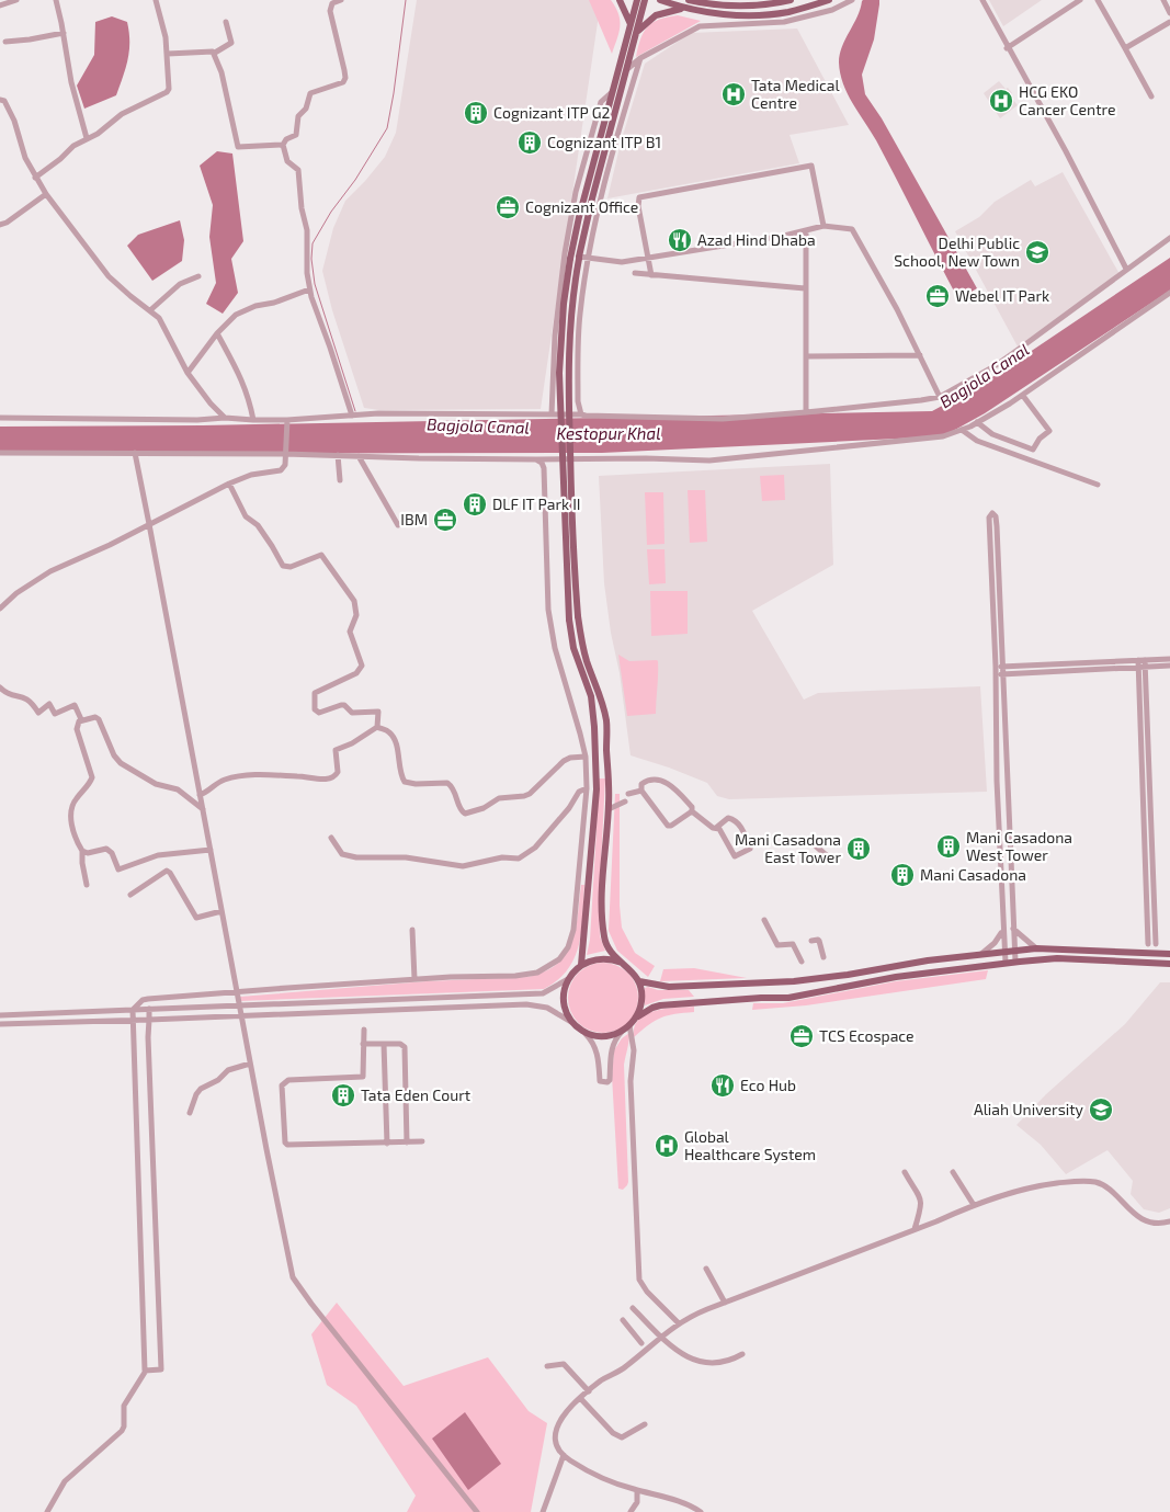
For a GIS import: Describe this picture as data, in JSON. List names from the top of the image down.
{
  "water": ["Bagjola Canal", "Kestopur Khal"],
  "places": {
    "hospital": ["Tata Medical Centre", "HCG EKO Cancer Centre", "Global Healthcare System"],
    "building": [
      "Cognizant ITP G2",
      "Cognizant ITP B1",
      "DLF IT Park II",
      "Mani Casadona West Tower",
      "Mani Casadona East Tower",
      "Mani Casadona",
      "Tata Eden Court"
    ],
    "office": [
      "Cognizant Office",
      "Webel IT Park",
      "IBM",
      "TCS Ecospace"
    ],
    "restaurant": ["Azad Hind Dhaba", "Eco Hub"],
    "school or university": ["Delhi Public School, New Town", "Aliah University"]
  }
}
